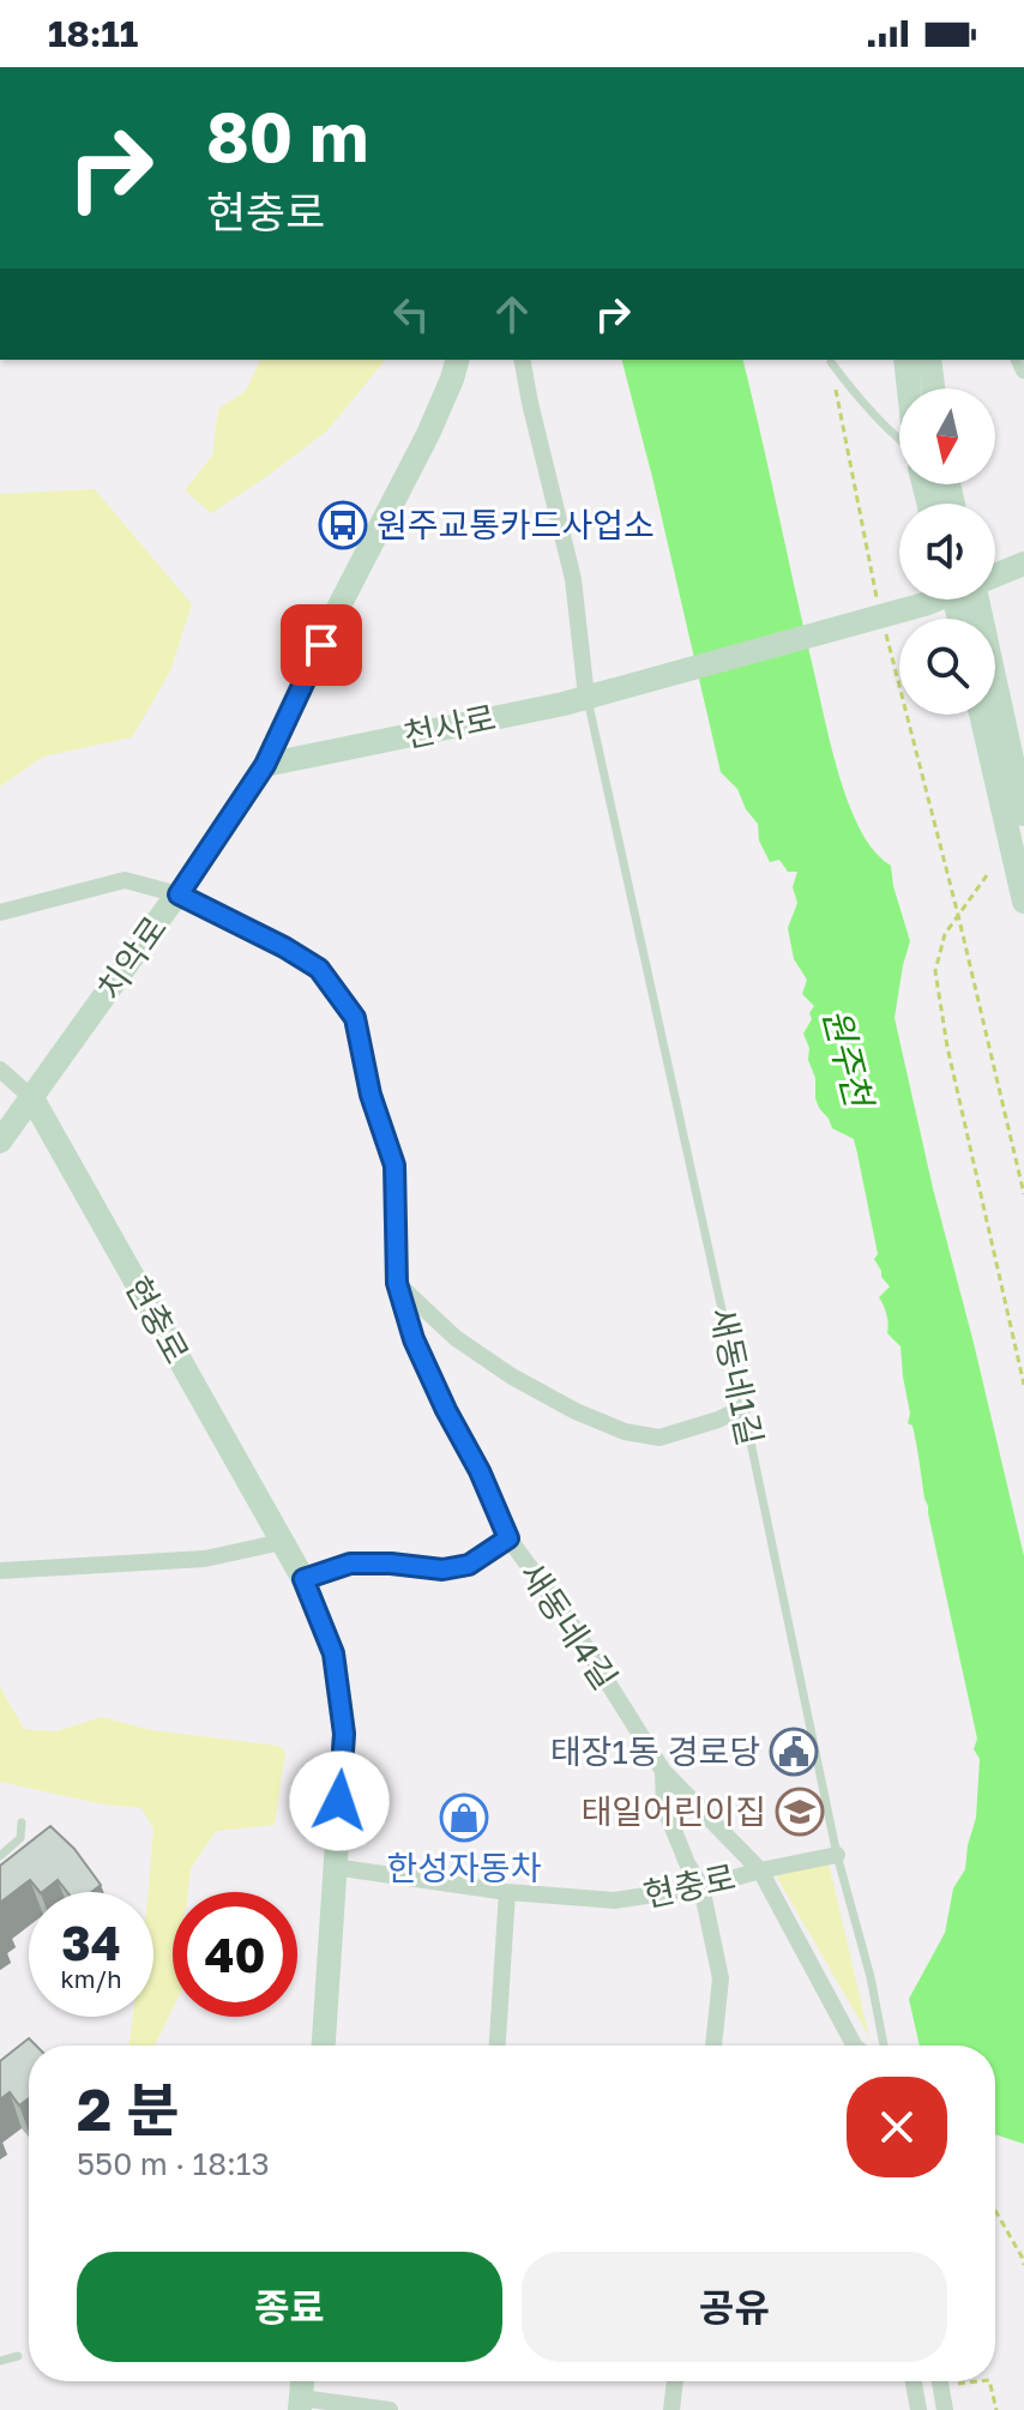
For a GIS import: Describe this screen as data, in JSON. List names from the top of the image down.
{
  "streets": {
    "street": [
      "천사로",
      "치악로",
      "현충로",
      "새동네4길"
    ],
    "lane": ["새동네1길"]
  },
  "crossings": [
    ["천사로", "치악로"],
    ["천사로", "새동네1길"],
    ["치악로", "현충로"],
    ["치악로", "새동네4길"],
    ["현충로", "새동네1길"],
    ["현충로", "새동네4길"]
  ],
  "water": ["원주천"],
  "places": {
    "bus stop": ["원주교통카드사업소"],
    "public building": ["태장1동 경로당"],
    "school or university": ["태일어린이집"],
    "shop": ["한성자동차"]
  },
  "north": "bottom",
  "page": {
    "status": "18:11",
    "turn": ["80 m", "현충로"],
    "speed": "34 km/h",
    "limit": "40",
    "heading": ["2 분", "550 m · 18:13"],
    "buttons": ["종료", "공유"]
  }
}
